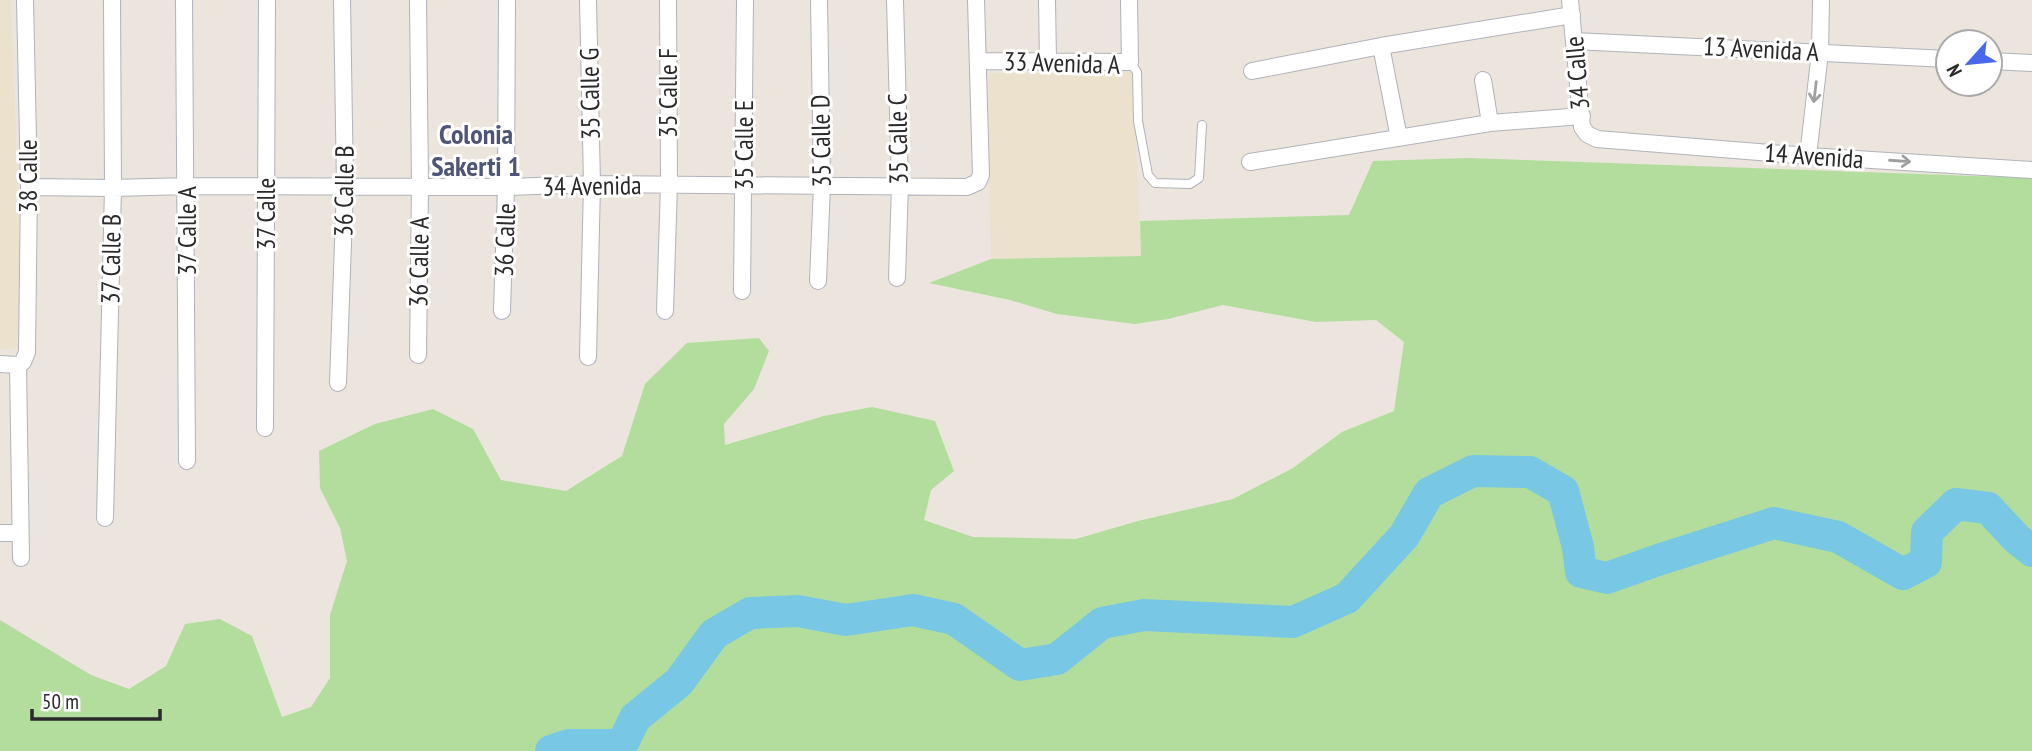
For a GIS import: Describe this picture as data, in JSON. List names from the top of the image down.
{
  "streets": {
    "street": [
      "13 Avenida A",
      "33 Avenida A",
      "34 Calle",
      "35 Calle F",
      "35 Calle G",
      "35 Calle C",
      "35 Calle D",
      "35 Calle E",
      "14 Avenida",
      "38 Calle",
      "34 Avenida",
      "36 Calle B",
      "37 Calle",
      "37 Calle A",
      "36 Calle",
      "37 Calle B",
      "36 Calle A"
    ]
  },
  "crossings": [
    ["13 Avenida A", "34 Calle"],
    ["33 Avenida A", "34 Avenida"],
    ["34 Calle", "14 Avenida"],
    ["35 Calle F", "34 Avenida"],
    ["35 Calle G", "34 Avenida"],
    ["35 Calle C", "34 Avenida"],
    ["35 Calle D", "34 Avenida"],
    ["35 Calle E", "34 Avenida"],
    ["38 Calle", "34 Avenida"],
    ["34 Avenida", "36 Calle B"],
    ["34 Avenida", "37 Calle"],
    ["34 Avenida", "37 Calle A"],
    ["34 Avenida", "36 Calle"],
    ["34 Avenida", "37 Calle B"],
    ["34 Avenida", "36 Calle A"]
  ],
  "one_way": ["14 Avenida"],
  "districts": ["Colonia Sakerti 1"],
  "scale_bar": "50 m",
  "north": "bottom left"
}
